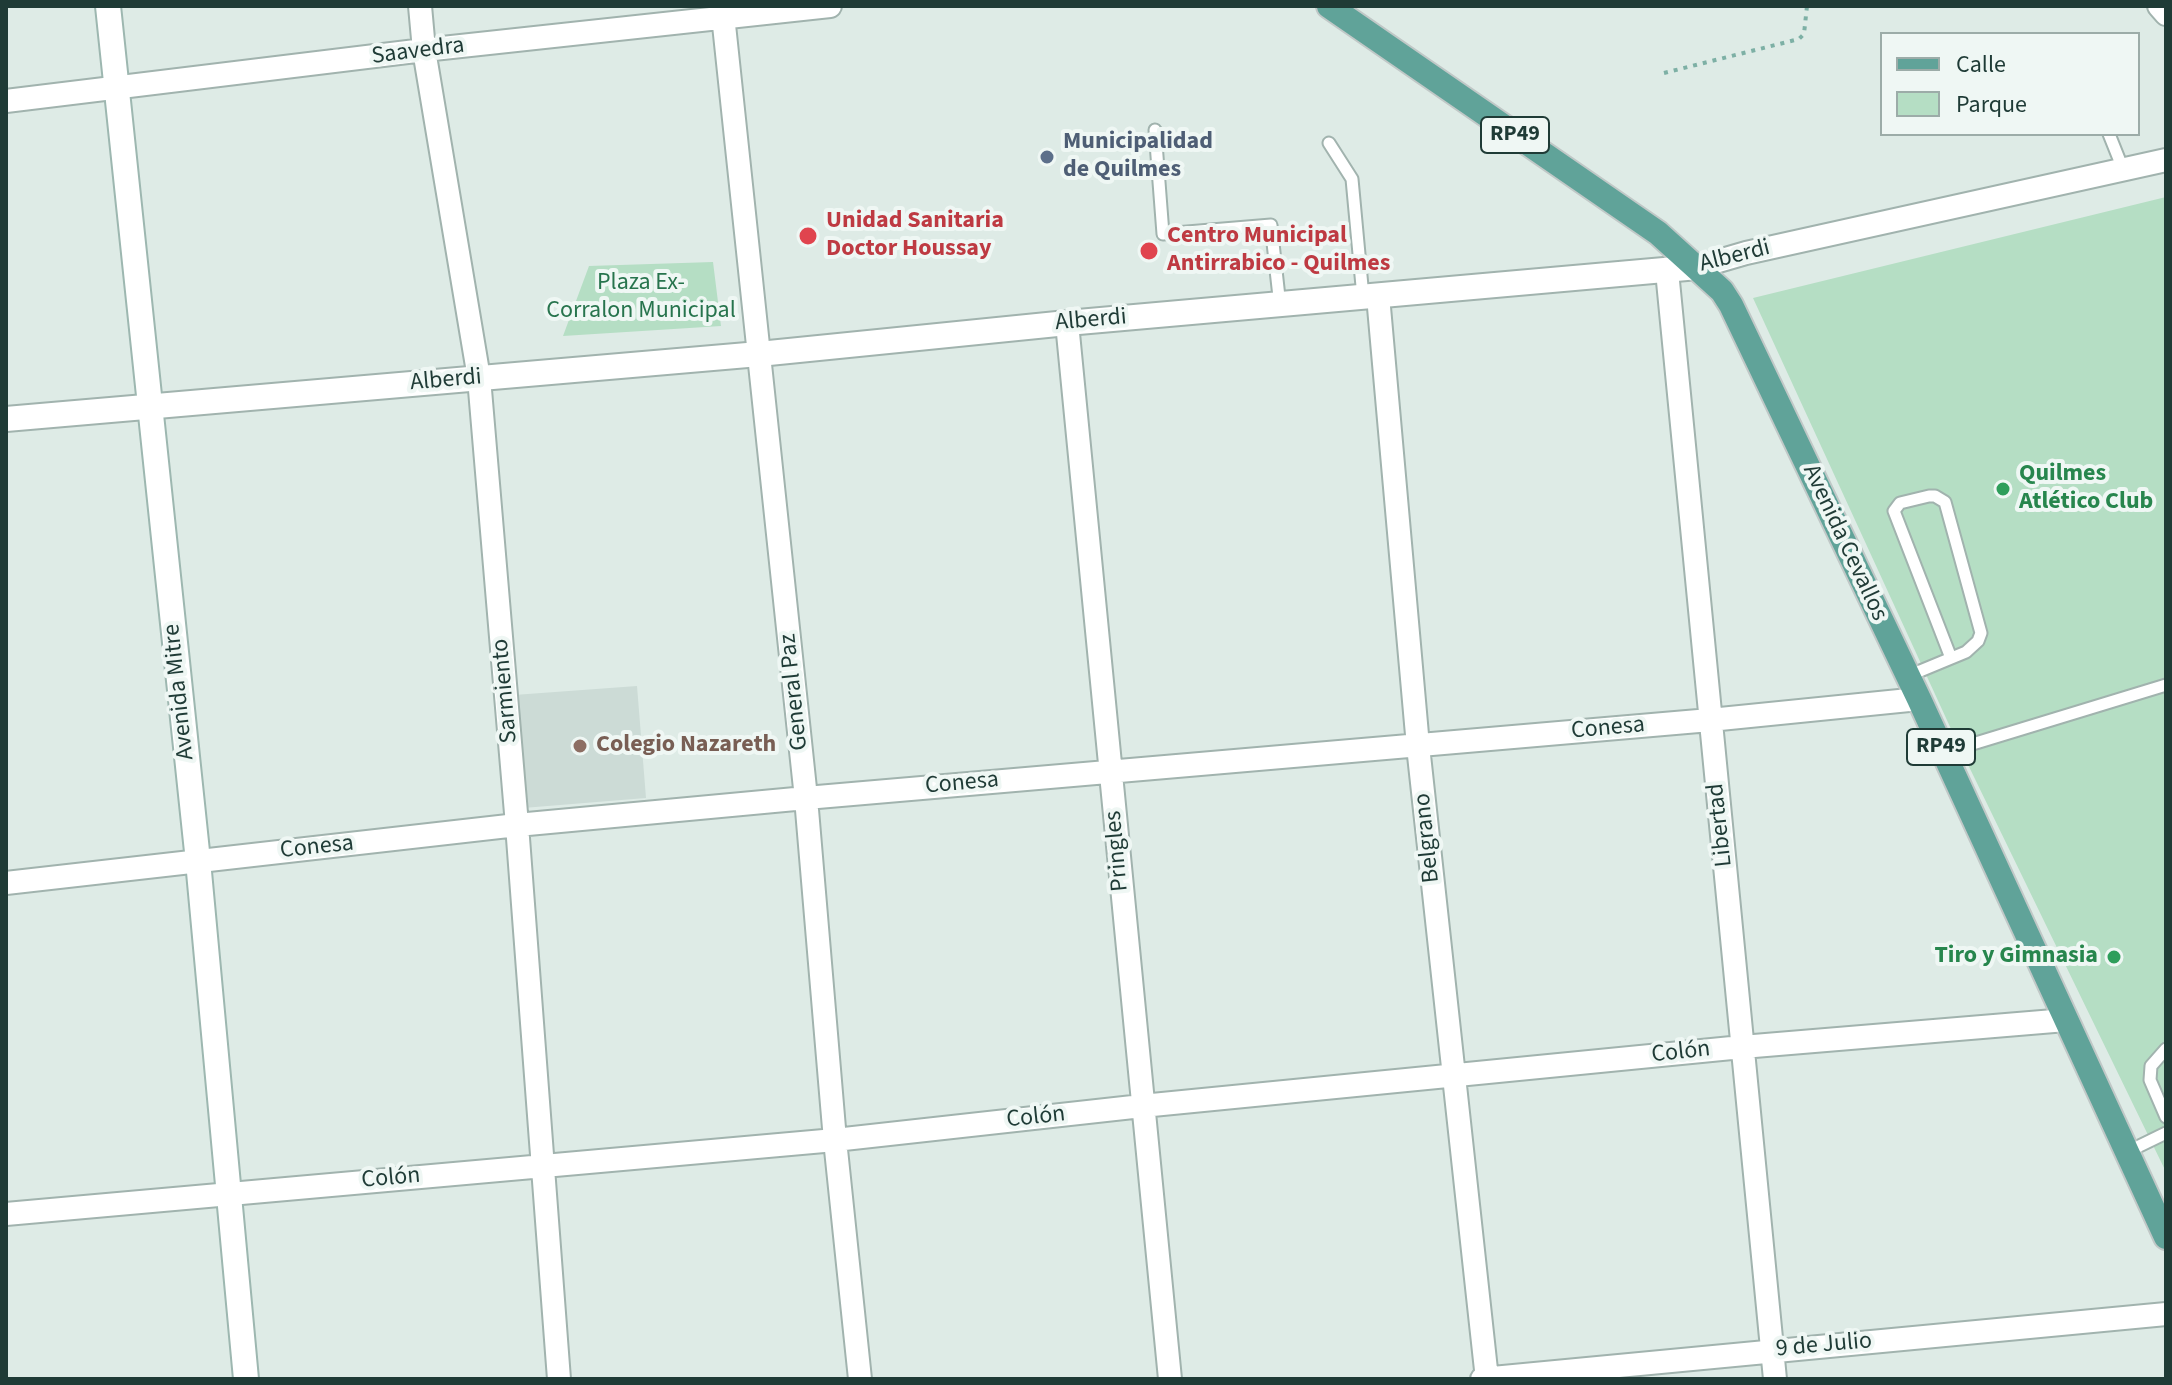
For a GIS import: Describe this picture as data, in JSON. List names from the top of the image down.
{
  "streets": {
    "main road": ["RP49", "Avenida Cevallos"],
    "street": [
      "Saavedra",
      "Alberdi",
      "Sarmiento",
      "Avenida Mitre",
      "General Paz",
      "Conesa",
      "Libertad",
      "Belgrano",
      "Pringles",
      "Colón",
      "9 de Julio"
    ]
  },
  "crossings": [
    ["Saavedra", "Sarmiento"],
    ["Saavedra", "Avenida Mitre"],
    ["Saavedra", "General Paz"],
    ["Alberdi", "Avenida Cevallos"],
    ["Alberdi", "Sarmiento"],
    ["Alberdi", "Avenida Mitre"],
    ["Alberdi", "General Paz"],
    ["Alberdi", "Libertad"],
    ["Alberdi", "Belgrano"],
    ["Alberdi", "Pringles"],
    ["Avenida Cevallos", "Conesa"],
    ["Avenida Cevallos", "Colón"],
    ["Sarmiento", "Conesa"],
    ["Sarmiento", "Colón"],
    ["Avenida Mitre", "Conesa"],
    ["Avenida Mitre", "Colón"],
    ["General Paz", "Conesa"],
    ["General Paz", "Colón"],
    ["Conesa", "Libertad"],
    ["Conesa", "Belgrano"],
    ["Conesa", "Pringles"],
    ["Libertad", "Colón"],
    ["Libertad", "9 de Julio"],
    ["Belgrano", "Colón"],
    ["Belgrano", "9 de Julio"],
    ["Pringles", "Colón"]
  ],
  "parks": ["Plaza Ex- Corralon Municipal"],
  "places": [
    "Municipalidad de Quilmes",
    "Unidad Sanitaria Doctor Houssay",
    "Centro Municipal Antirrabico - Quilmes",
    "Quilmes Atlético Club",
    "Colegio Nazareth",
    "Tiro y Gimnasia"
  ],
  "legend": ["Calle", "Parque"]
}
